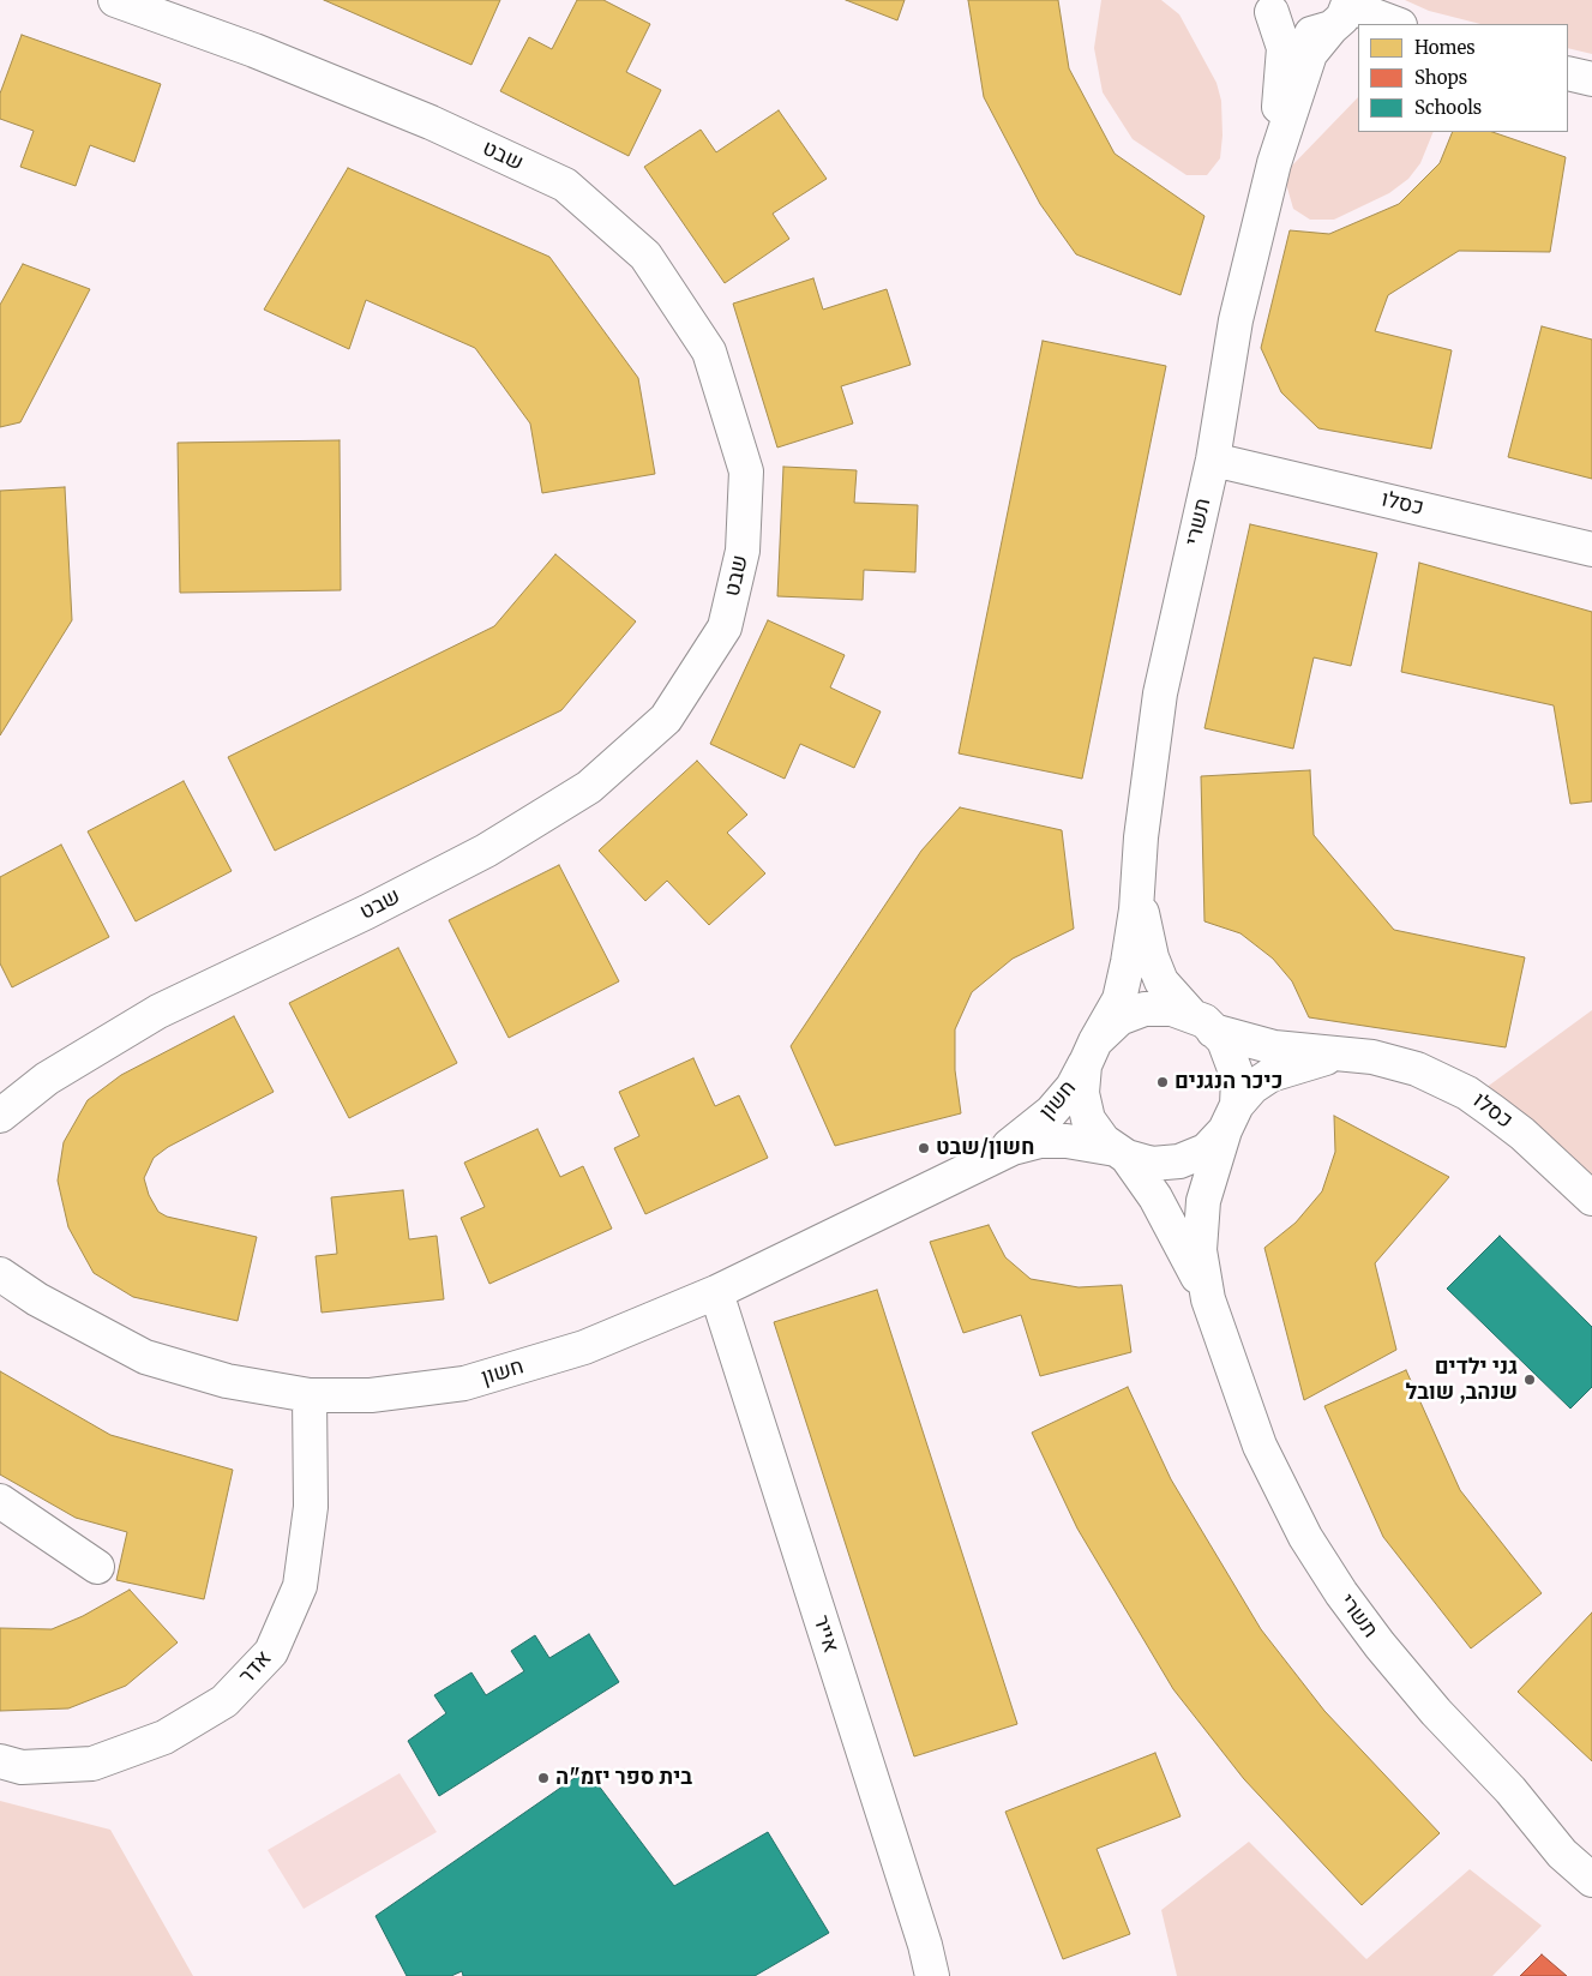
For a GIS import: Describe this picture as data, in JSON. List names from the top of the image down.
{
  "streets": {
    "street": [
      "שבט",
      "כסלו",
      "תשרי",
      "חשון",
      "אייר",
      "אדר"
    ]
  },
  "crossings": [
    ["כסלו", "תשרי"],
    ["כסלו", "חשון"],
    ["תשרי", "חשון"],
    ["חשון", "אייר"],
    ["חשון", "אדר"]
  ],
  "places": [
    "כיכר הנגנים",
    "חשון/שבט",
    "גני ילדים שנהב, שובל",
    "בית ספר יזמ\"ה"
  ],
  "legend": ["Homes", "Shops", "Schools"]
}
